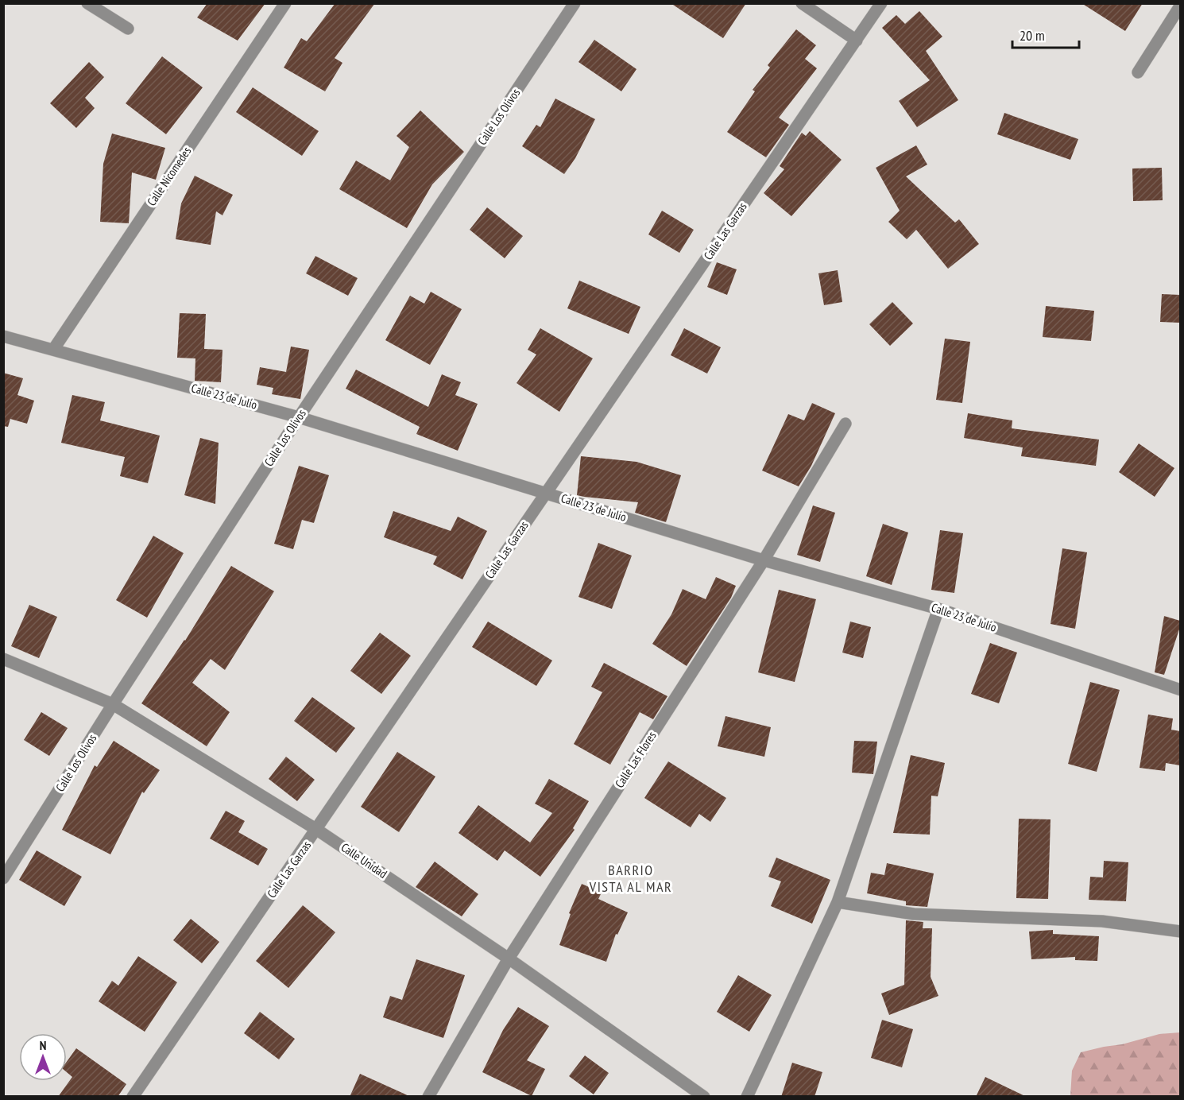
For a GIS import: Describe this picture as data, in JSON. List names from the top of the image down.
{
  "streets": {
    "street": [
      "Calle Los Olivos",
      "Calle Nicomedes",
      "Calle Las Garzas",
      "Calle 23 de Julio",
      "Calle Las Flores",
      "Calle Unidad"
    ]
  },
  "crossings": [
    ["Calle Los Olivos", "Calle 23 de Julio"],
    ["Calle Los Olivos", "Calle Unidad"],
    ["Calle Nicomedes", "Calle 23 de Julio"],
    ["Calle Las Garzas", "Calle 23 de Julio"],
    ["Calle Las Garzas", "Calle Unidad"],
    ["Calle 23 de Julio", "Calle Las Flores"],
    ["Calle Las Flores", "Calle Unidad"]
  ],
  "districts": ["BARRIO VISTA AL MAR"],
  "scale_bar": "20 m",
  "north": "top"
}
